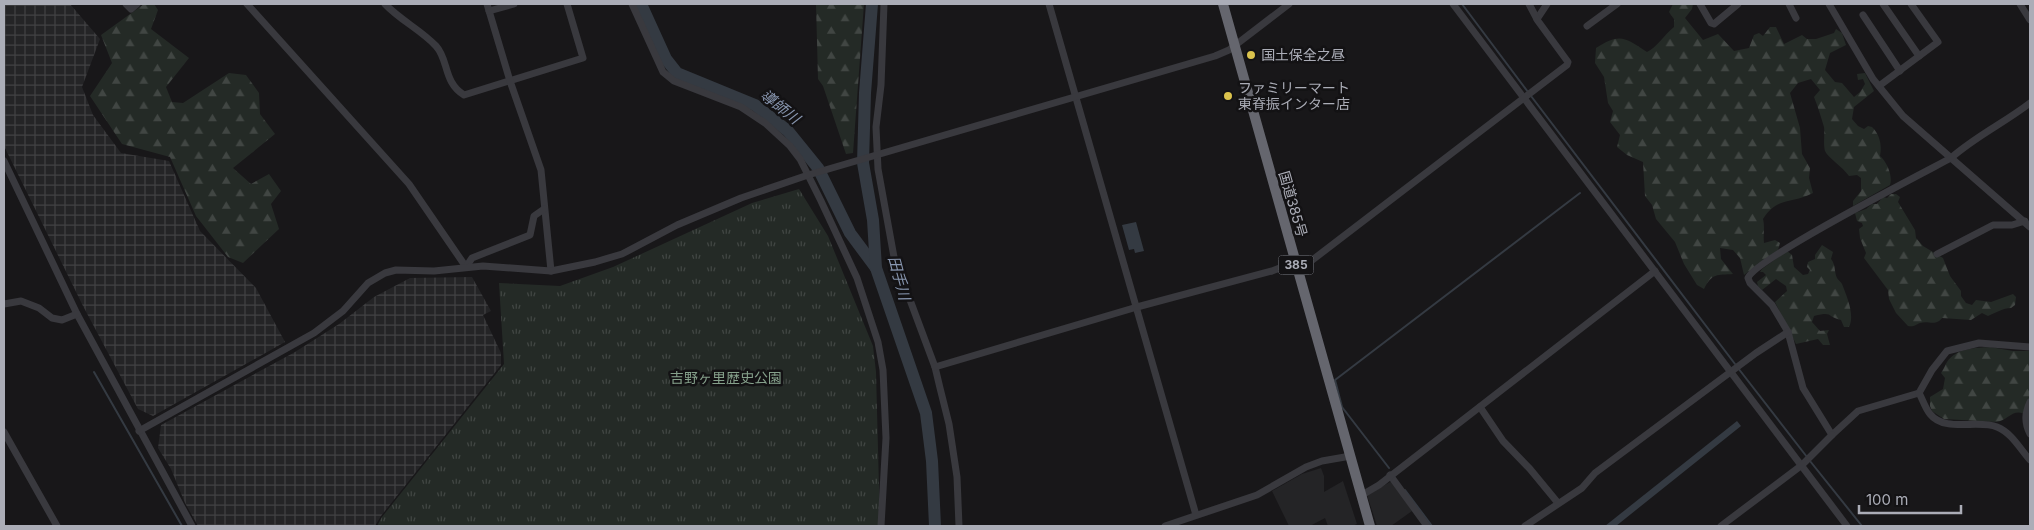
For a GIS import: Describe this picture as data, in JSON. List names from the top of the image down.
{
  "streets": {
    "highway": ["国道385号", "385"]
  },
  "water": ["導師川", "田手川"],
  "parks": ["吉野ヶ里歴史公園"],
  "places": ["国土保全之昼", "ファミリーマート 東脊振インター店"],
  "scale_bar": "100 m"
}
